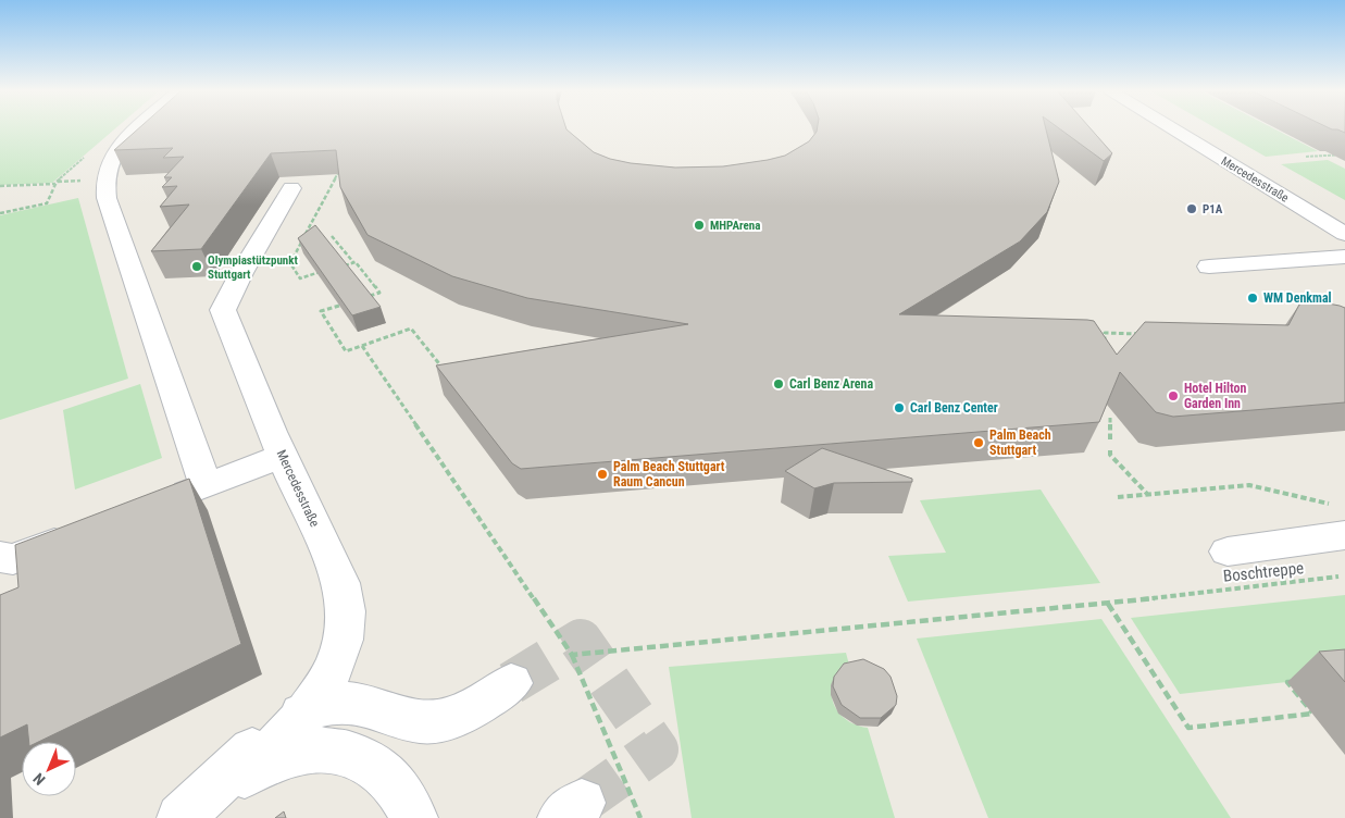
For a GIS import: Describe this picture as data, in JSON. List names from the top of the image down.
{
  "streets": {
    "street": ["Mercedesstraße"],
    "path": ["Boschtreppe"]
  },
  "places": [
    "P1A",
    "MHPArena",
    "Olympiastützpunkt Stuttgart",
    "WM Denkmal",
    "Carl Benz Arena",
    "Hotel Hilton Garden Inn",
    "Carl Benz Center",
    "Palm Beach Stuttgart",
    "Palm Beach Stuttgart Raum Cancun"
  ],
  "north": "bottom left"
}
